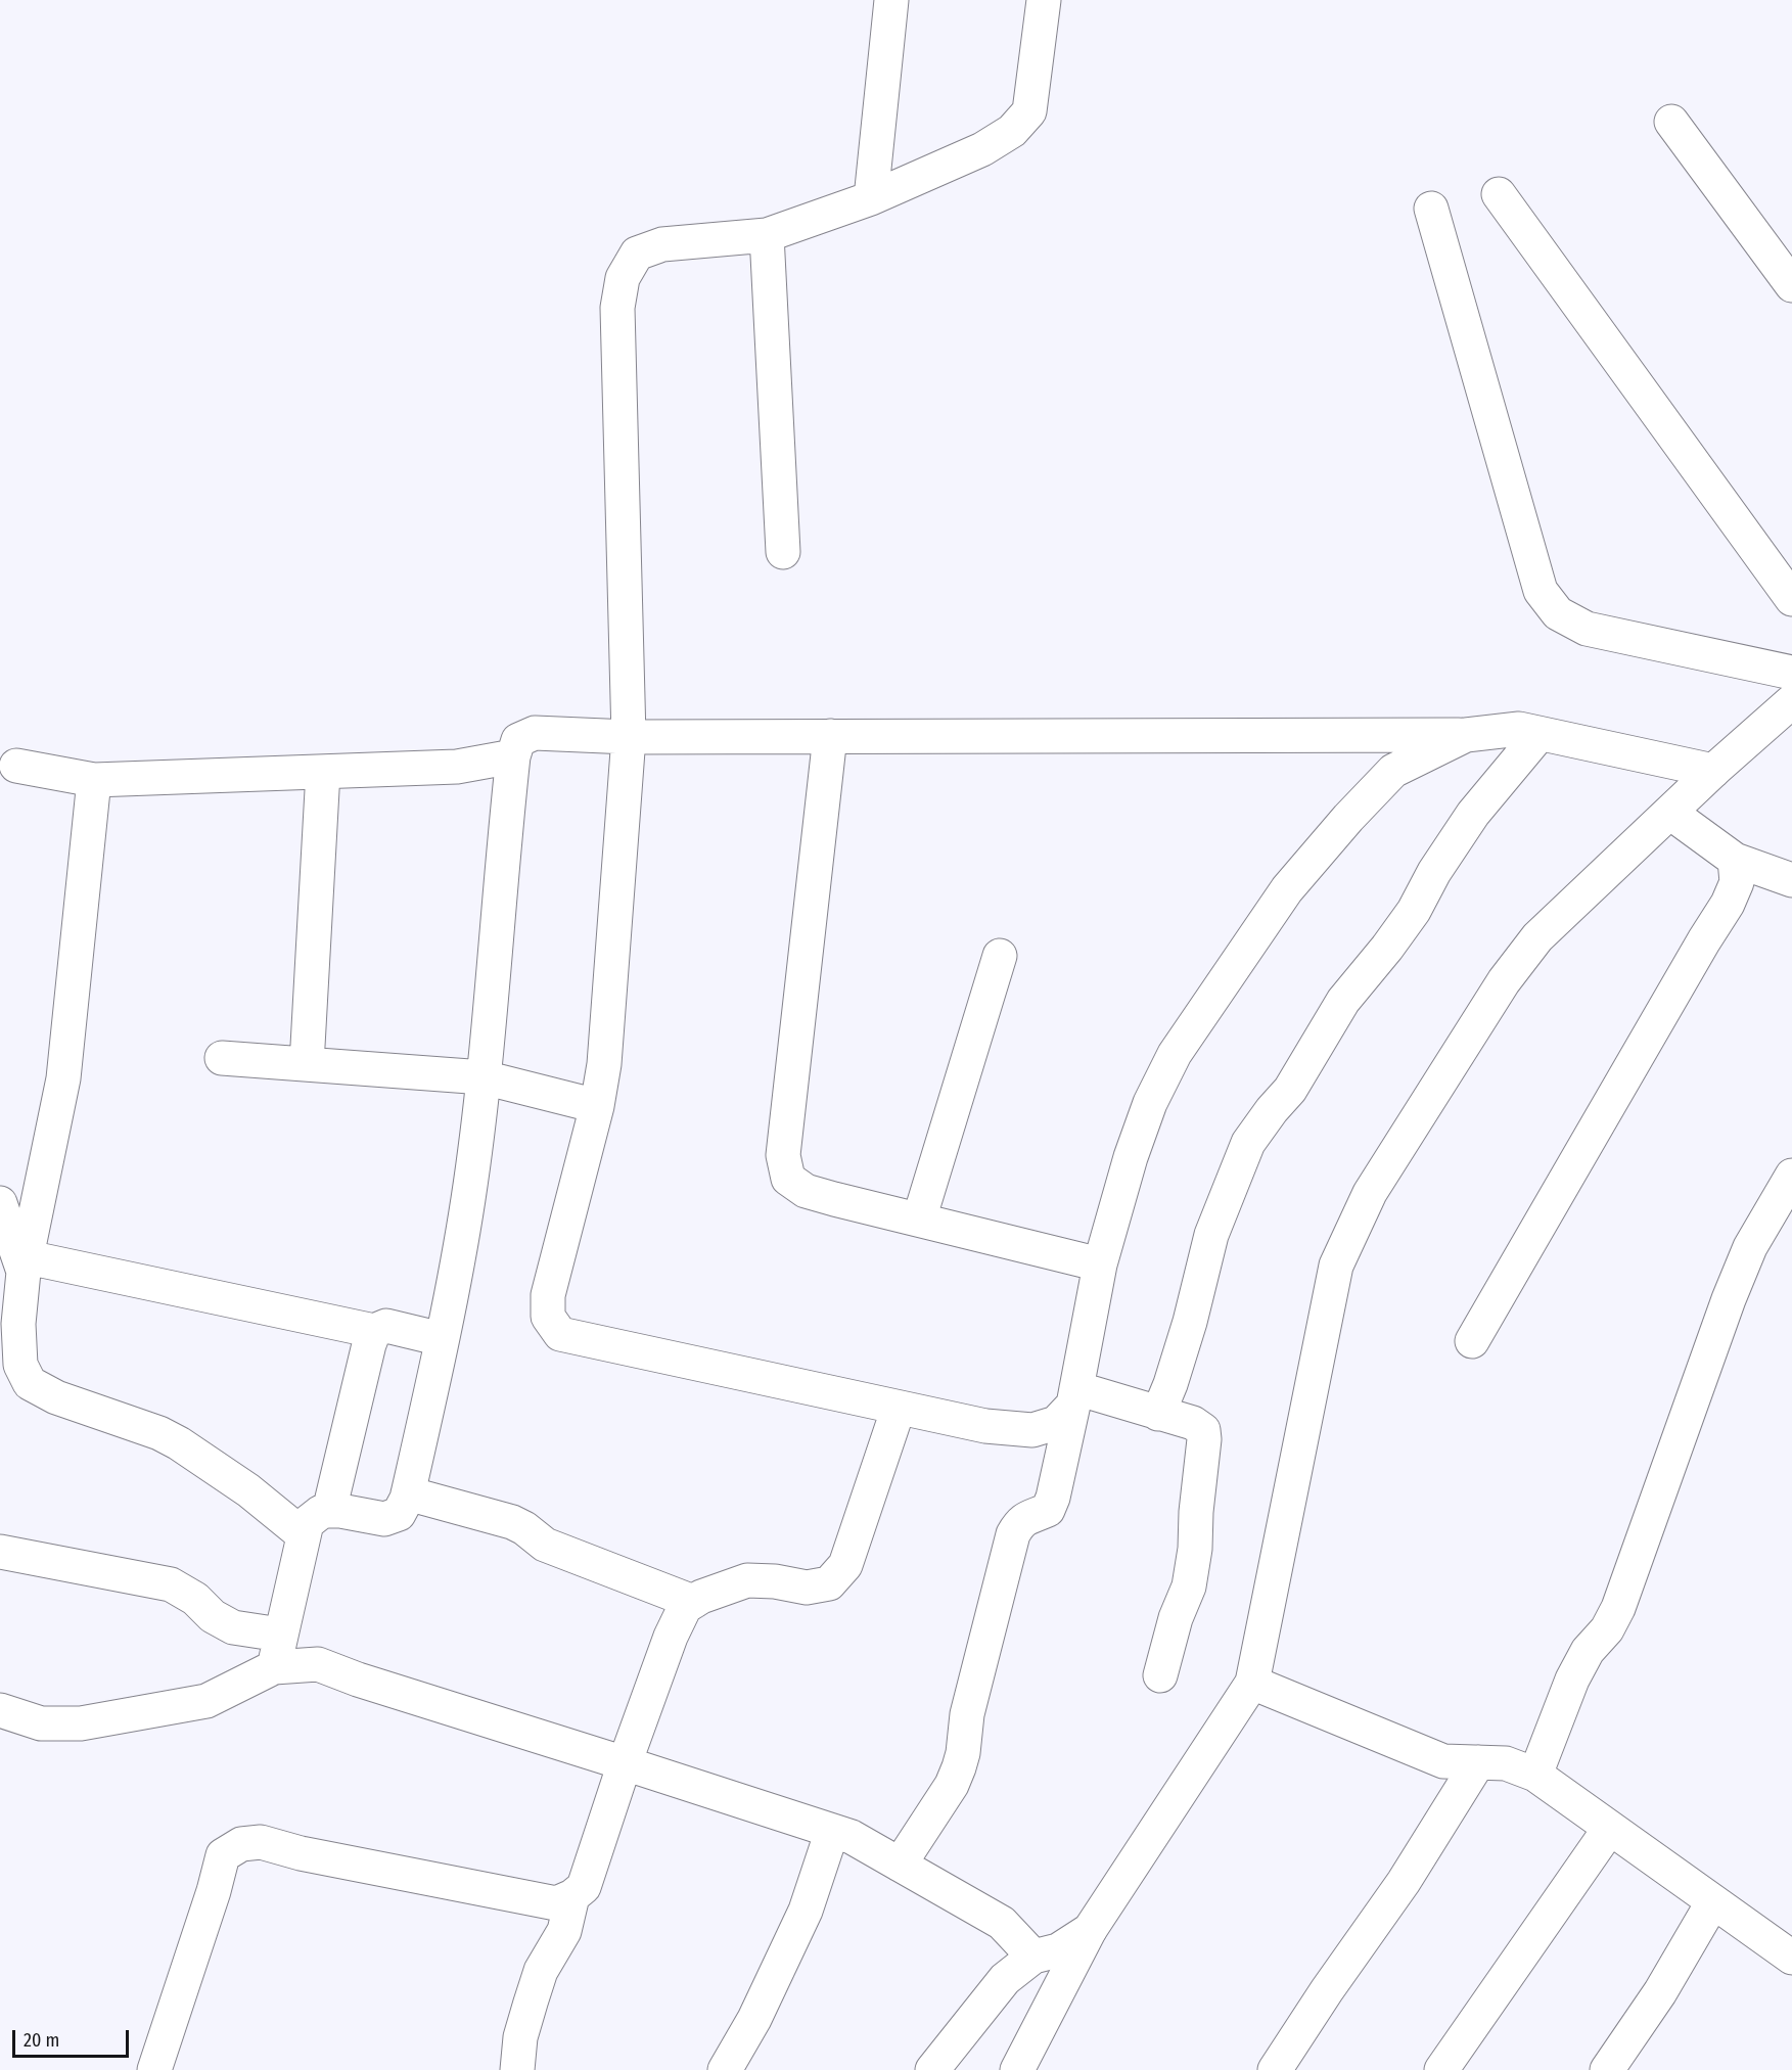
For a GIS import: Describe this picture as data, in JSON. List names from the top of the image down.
{
  "scale_bar": "20 m"
}
